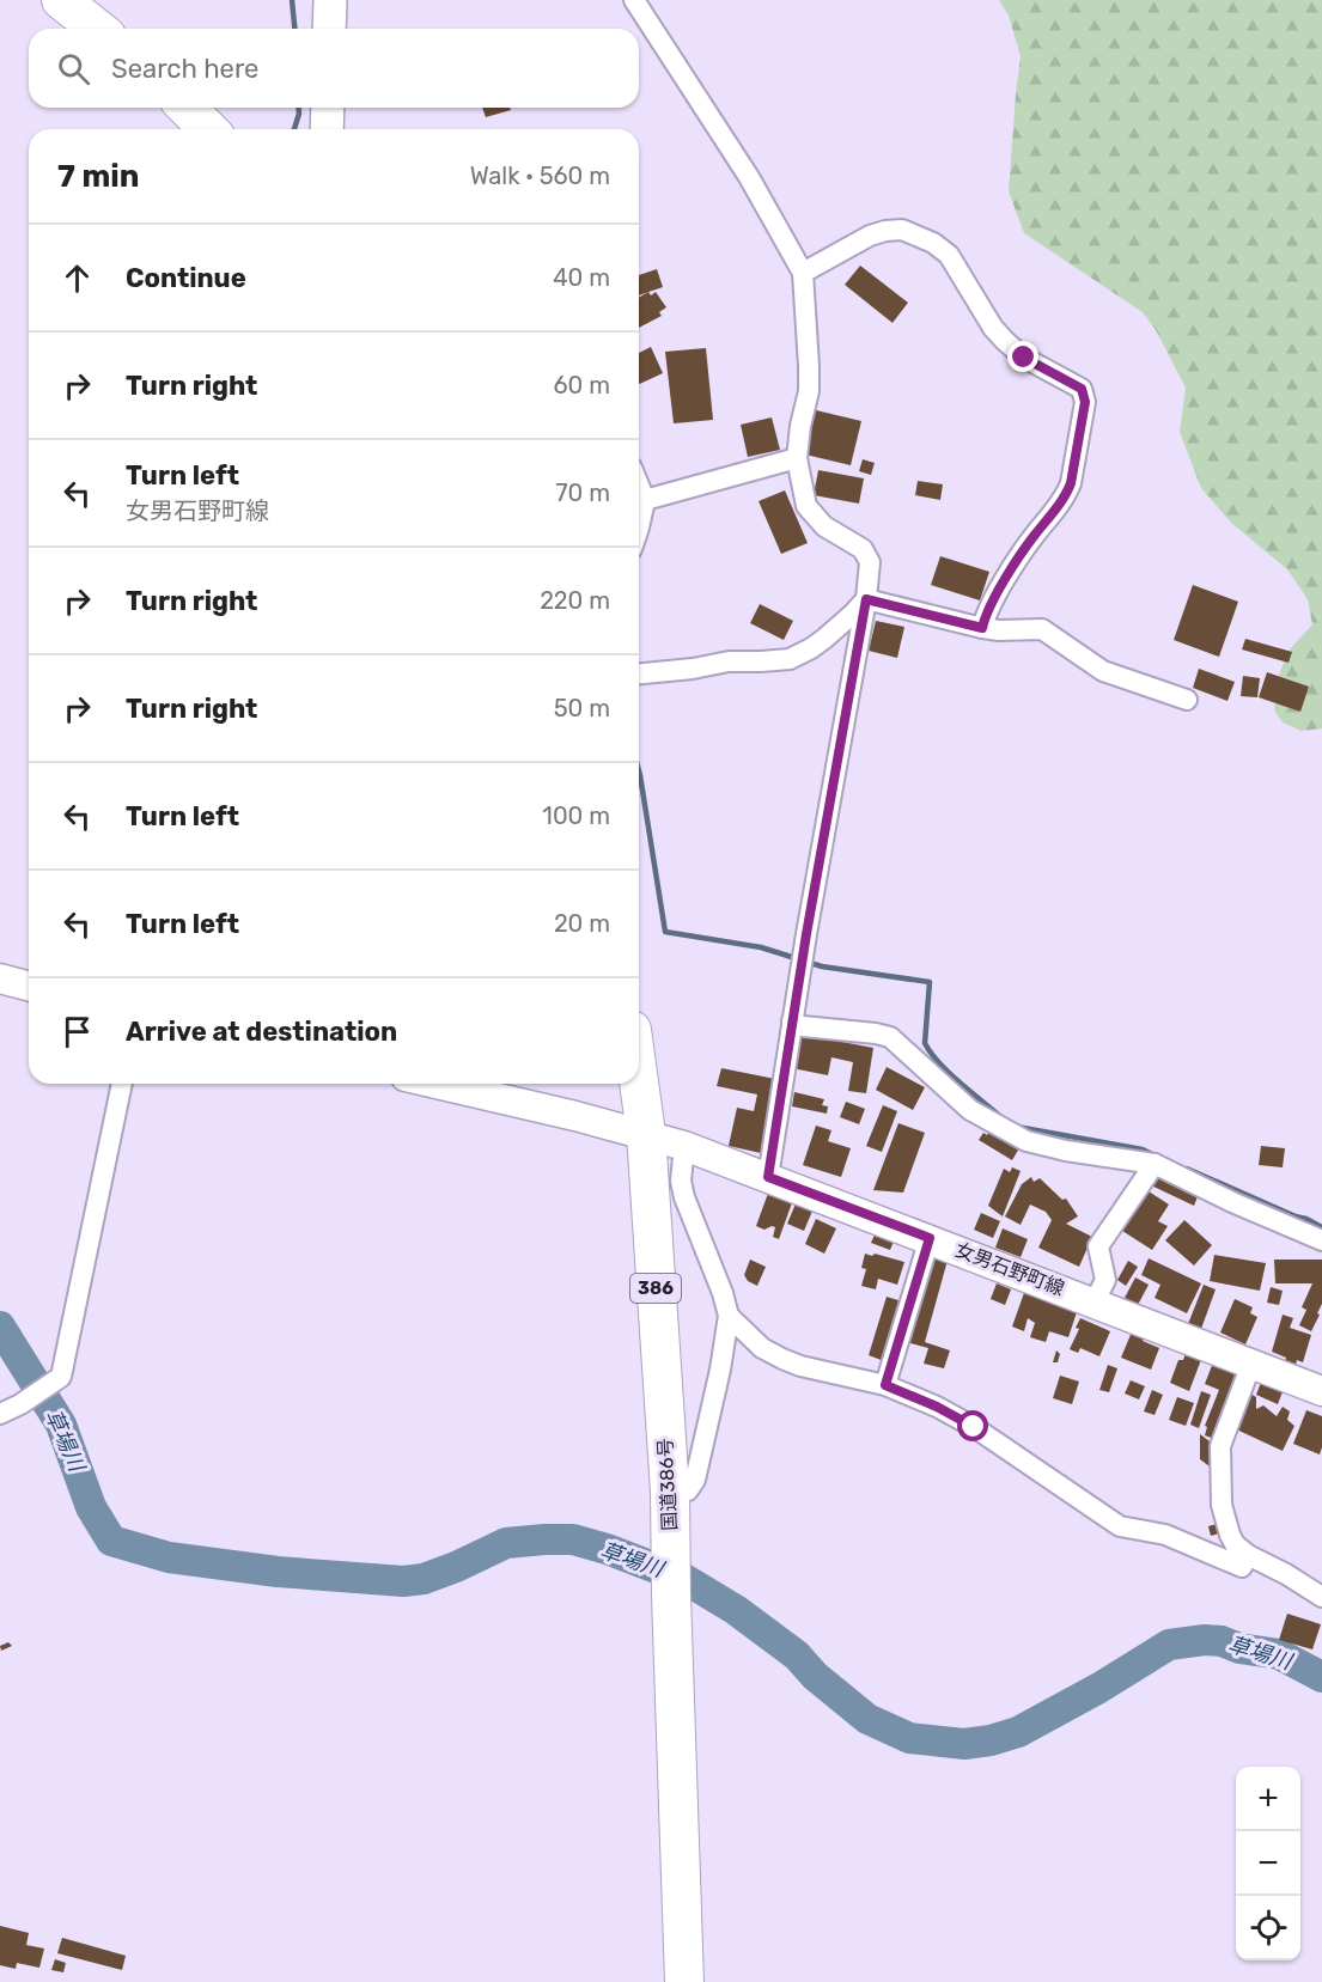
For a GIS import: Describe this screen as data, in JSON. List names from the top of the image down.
{
  "streets": {
    "highway": ["386", "国道386号"],
    "main road": ["女男石野町線"]
  },
  "crossings": [
    ["女男石野町線", "国道386号"]
  ],
  "water": ["草場川"],
  "page": {
    "search": "Search here",
    "heading": ["7 min", "Walk · 560 m"],
    "list": [
      ["Continue", "40 m"],
      ["Turn right", "60 m"],
      ["Turn left", "女男石野町線", "70 m"],
      ["Turn right", "220 m"],
      ["Turn right", "50 m"],
      ["Turn left", "100 m"],
      ["Turn left", "20 m"],
      "Arrive at destination"
    ],
    "map_buttons": ["+", "−"]
  }
}
